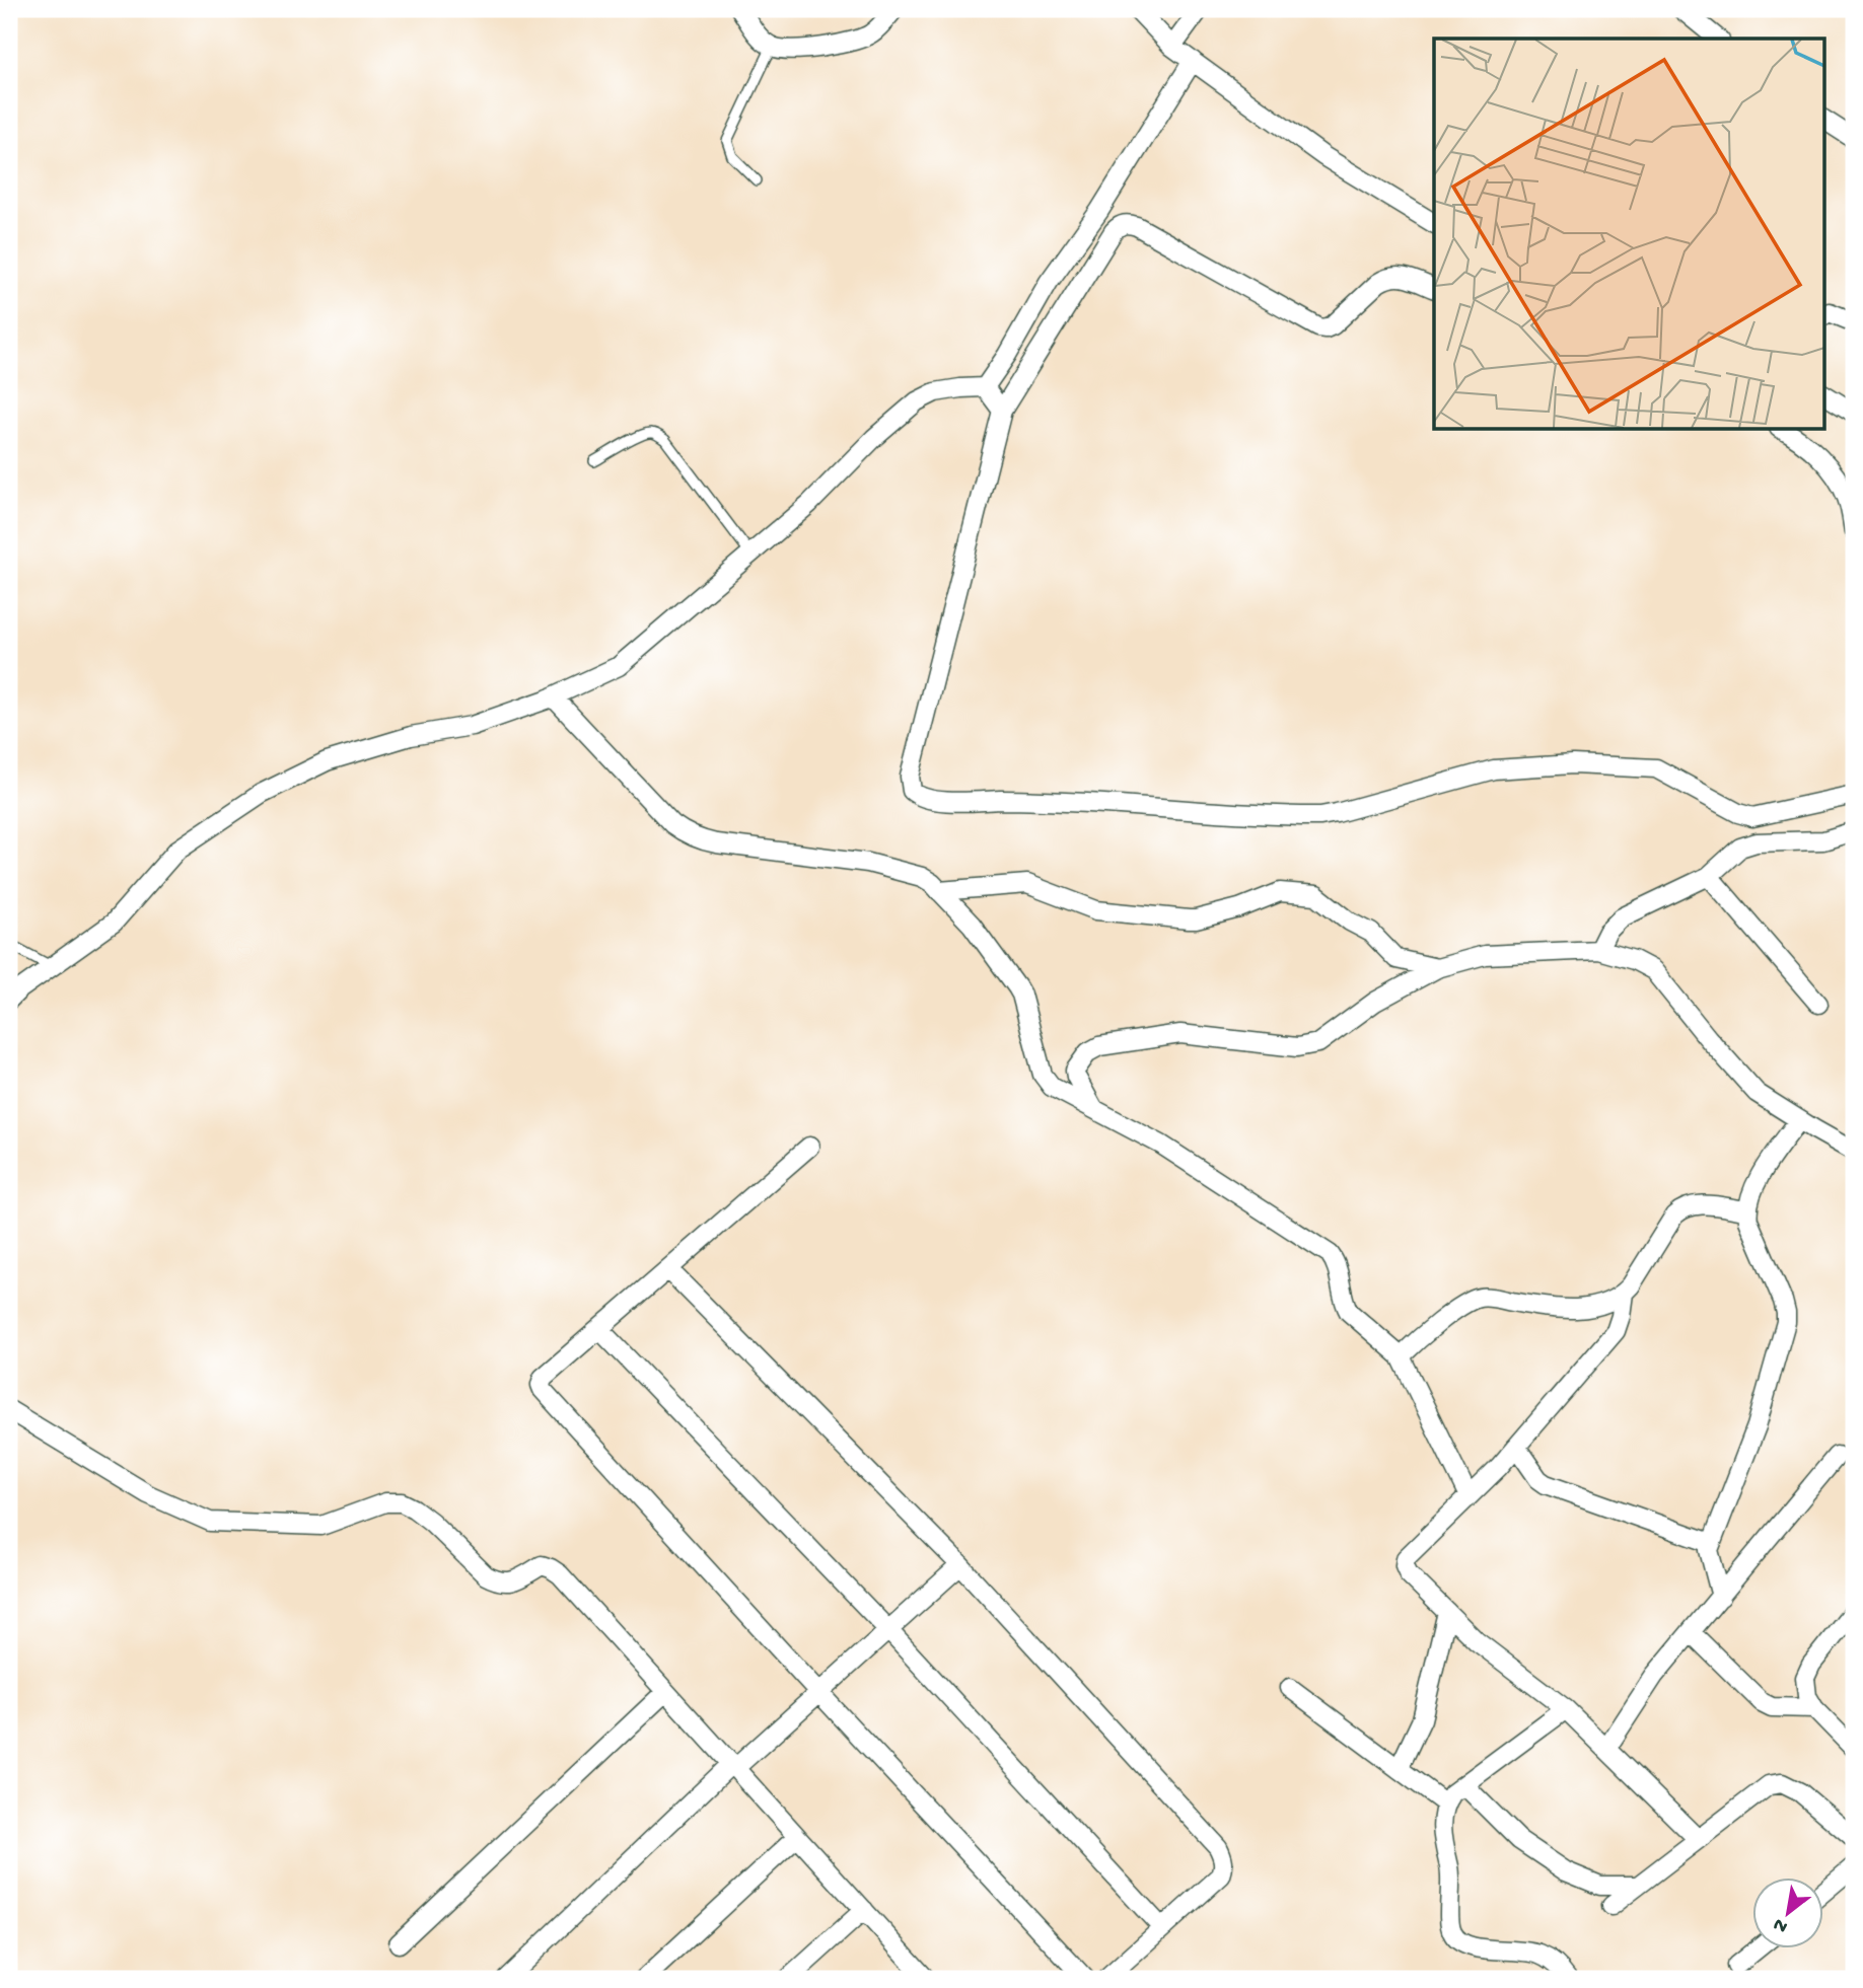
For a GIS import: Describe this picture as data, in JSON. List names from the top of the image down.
{
  "north": "bottom left"
}
